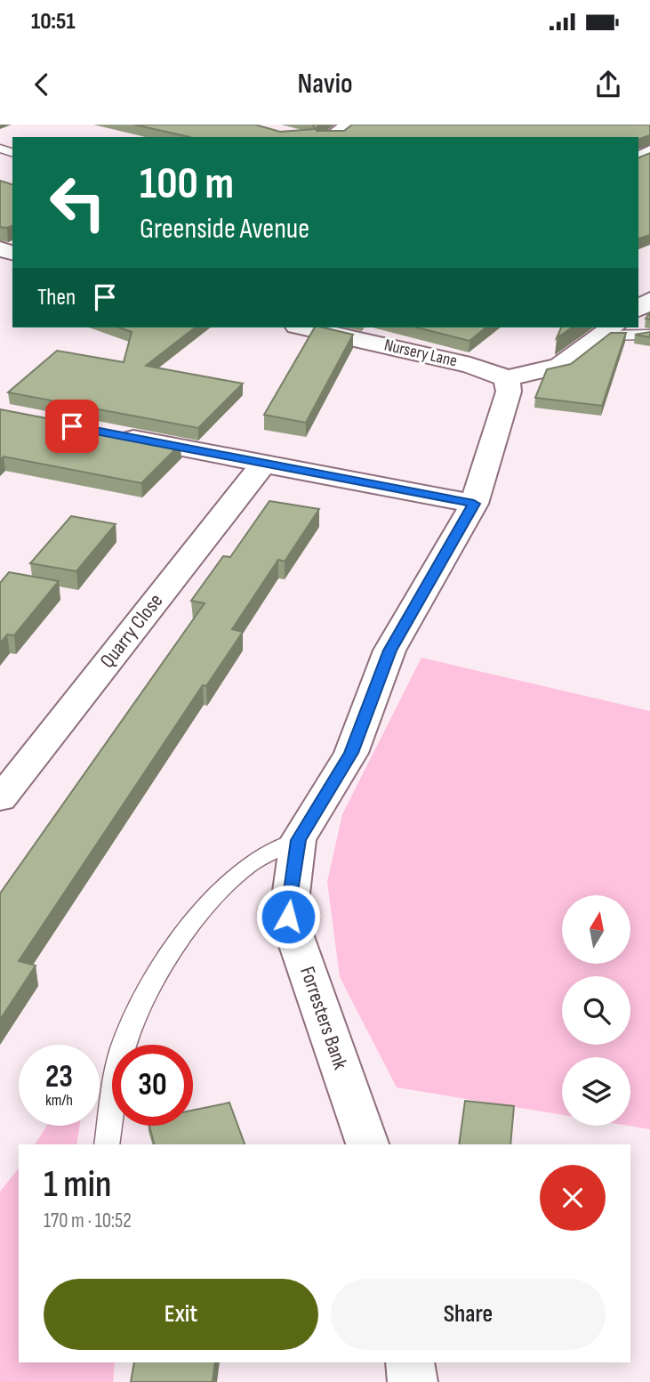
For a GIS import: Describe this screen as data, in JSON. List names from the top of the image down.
{
  "streets": {
    "street": ["Nursery Lane", "Quarry Close", "Forresters Bank"]
  },
  "crossings": [
    ["Nursery Lane", "Forresters Bank"]
  ],
  "north": "top",
  "page": {
    "status": "10:51",
    "header": "Navio",
    "turn": ["100 m", "Greenside Avenue"],
    "then": "Then",
    "speed": "23 km/h",
    "limit": "30",
    "heading": ["1 min", "170 m · 10:52"],
    "buttons": ["Exit", "Share"]
  }
}
